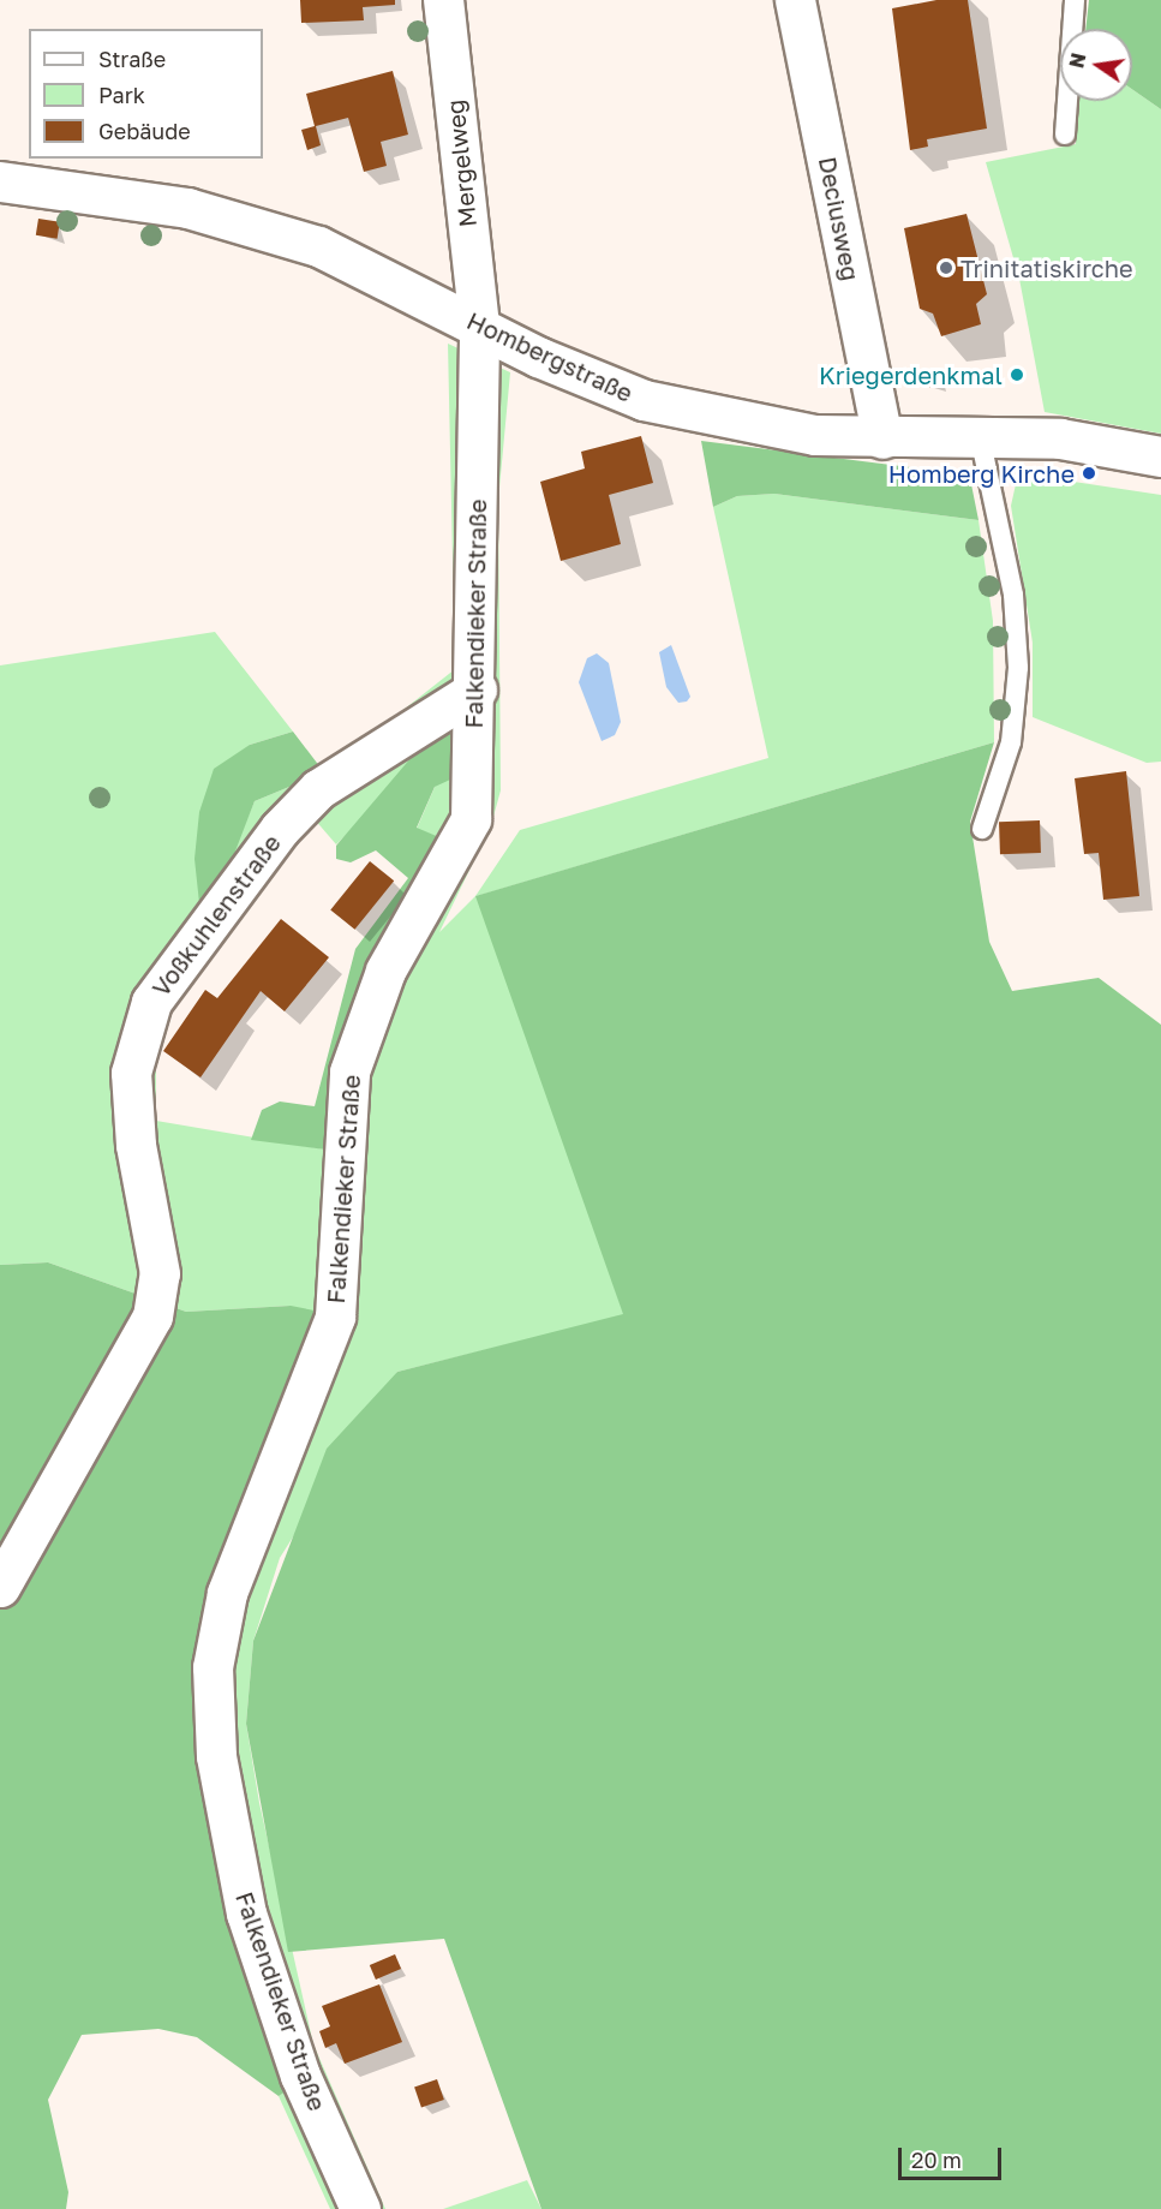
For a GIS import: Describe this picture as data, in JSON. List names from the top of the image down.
{
  "streets": {
    "street": [
      "Mergelweg",
      "Deciusweg",
      "Hombergstraße",
      "Falkendieker Straße",
      "Voßkuhlenstraße"
    ]
  },
  "crossings": [
    ["Mergelweg", "Hombergstraße"],
    ["Mergelweg", "Falkendieker Straße"],
    ["Deciusweg", "Hombergstraße"],
    ["Hombergstraße", "Falkendieker Straße"],
    ["Falkendieker Straße", "Voßkuhlenstraße"]
  ],
  "places": ["Trinitatiskirche", "Kriegerdenkmal", "Homberg Kirche"],
  "legend": ["Straße", "Park", "Gebäude"],
  "scale_bar": "20 m",
  "north": "left"
}
